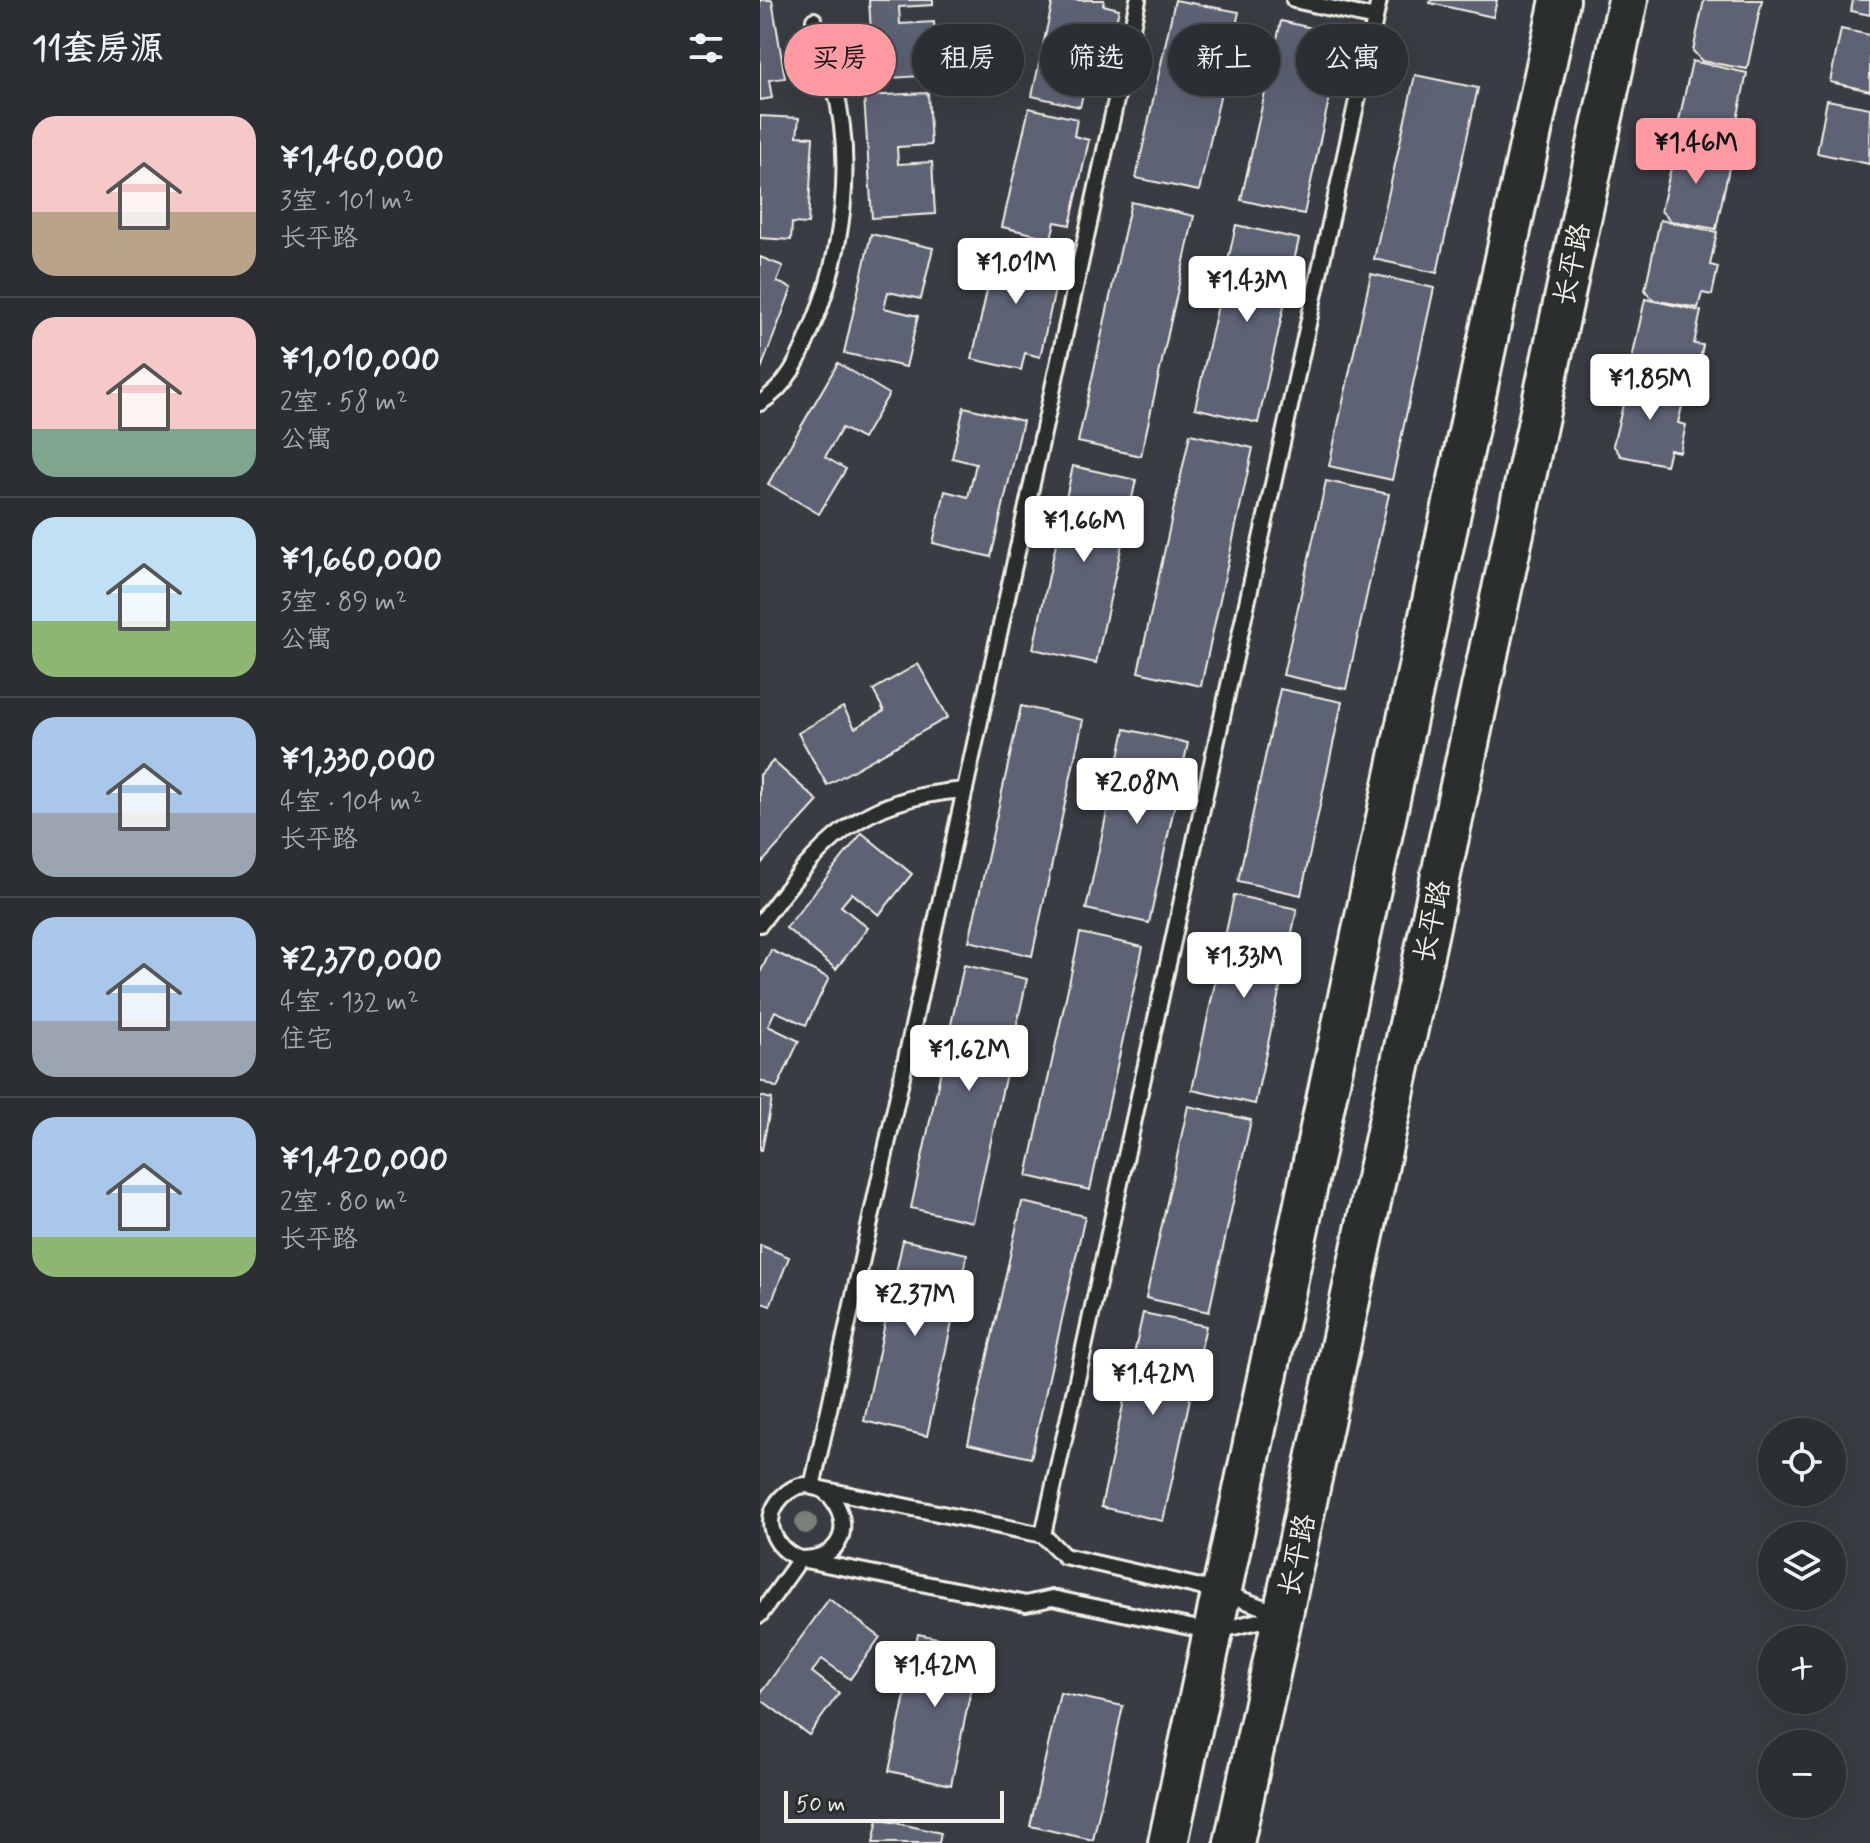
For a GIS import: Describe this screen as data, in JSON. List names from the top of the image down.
{
  "streets": {
    "street": ["长平路"]
  },
  "scale_bar": "50 m",
  "page": {
    "heading": "11套房源",
    "chip": [
      "买房",
      "租房",
      "筛选",
      "新上",
      "公寓"
    ],
    "list": [
      {
        "name": "¥1,460,000",
        "note": "3室 · 101 m² · 长平路"
      },
      {
        "name": "¥1,010,000",
        "note": "2室 · 58 m² · 公寓"
      },
      {
        "name": "¥1,660,000",
        "note": "3室 · 89 m² · 公寓"
      },
      {
        "name": "¥1,330,000",
        "note": "4室 · 104 m² · 长平路"
      },
      {
        "name": "¥2,370,000",
        "note": "4室 · 132 m² · 住宅"
      },
      {
        "name": "¥1,420,000",
        "note": "2室 · 80 m² · 长平路"
      }
    ],
    "price": [
      "¥1.46M",
      "¥1.01M",
      "¥1.43M",
      "¥1.85M",
      "¥1.66M",
      "¥2.08M",
      "¥1.33M",
      "¥1.62M",
      "¥2.37M",
      "¥1.42M",
      "¥1.42M"
    ],
    "map_buttons": ["+", "−"],
    "scale": "50 m"
  }
}
